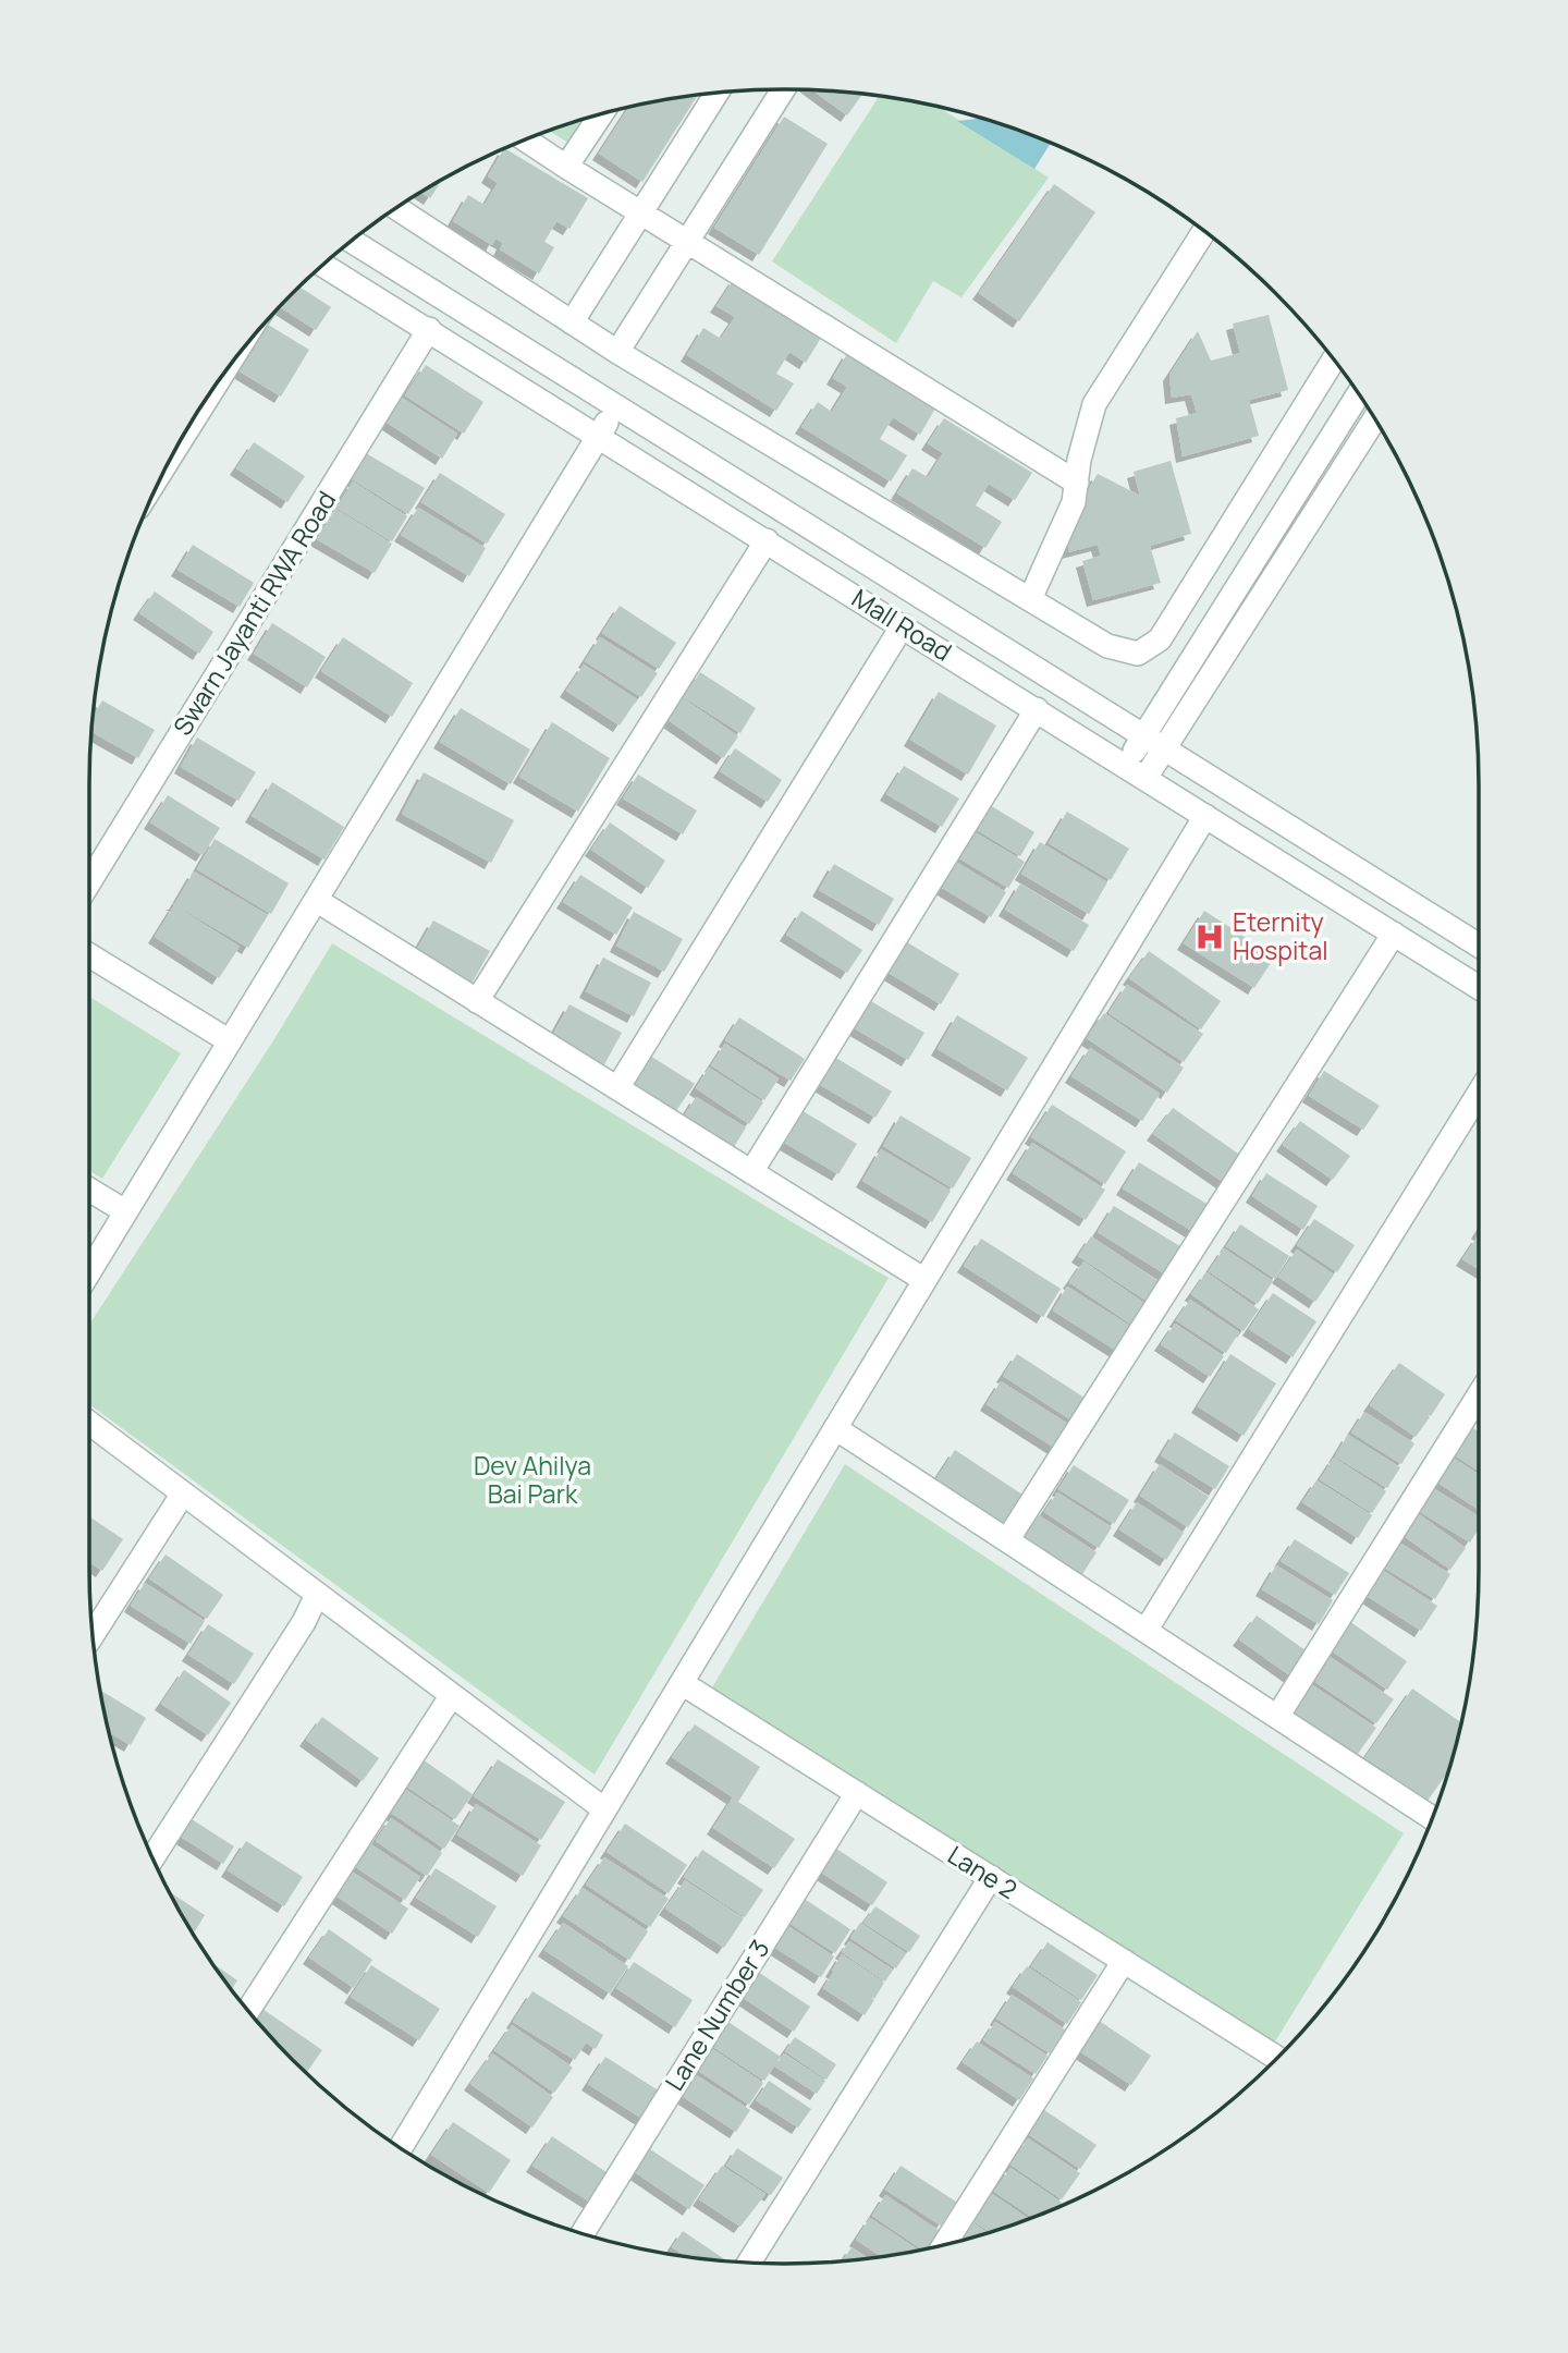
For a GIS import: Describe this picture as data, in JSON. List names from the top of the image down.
{
  "streets": {
    "street": [
      "Swarn Jayanti RWA Road",
      "Mall Road",
      "Lane 2",
      "Lane Number 3"
    ]
  },
  "crossings": [
    ["Swarn Jayanti RWA Road", "Mall Road"],
    ["Lane 2", "Lane Number 3"]
  ],
  "parks": ["Dev Ahilya Bai Park"],
  "places": {
    "hospital": ["Eternity Hospital"]
  }
}
